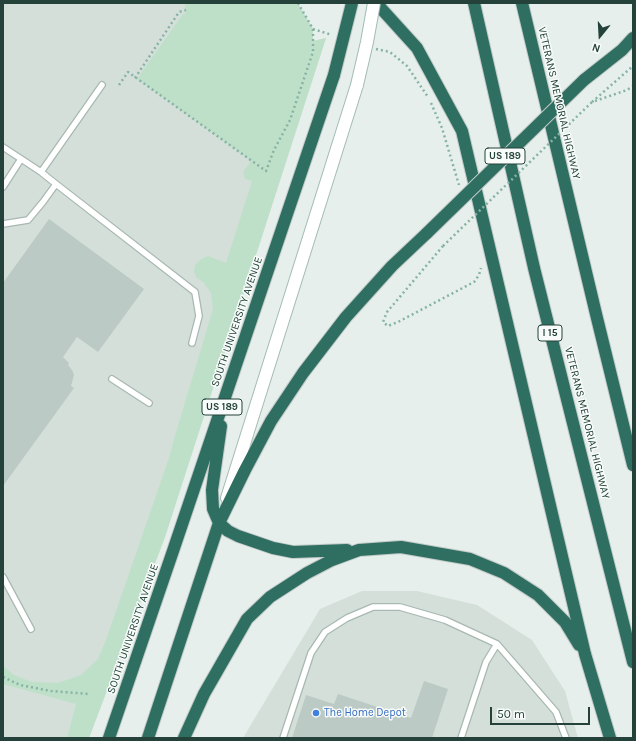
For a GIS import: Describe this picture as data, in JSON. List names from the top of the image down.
{
  "streets": {
    "highway": [
      "VETERANS MEMORIAL HIGHWAY",
      "US 189",
      "SOUTH UNIVERSITY AVENUE",
      "I 15"
    ]
  },
  "places": ["The Home Depot"],
  "scale_bar": "50 m",
  "north": "bottom"
}
